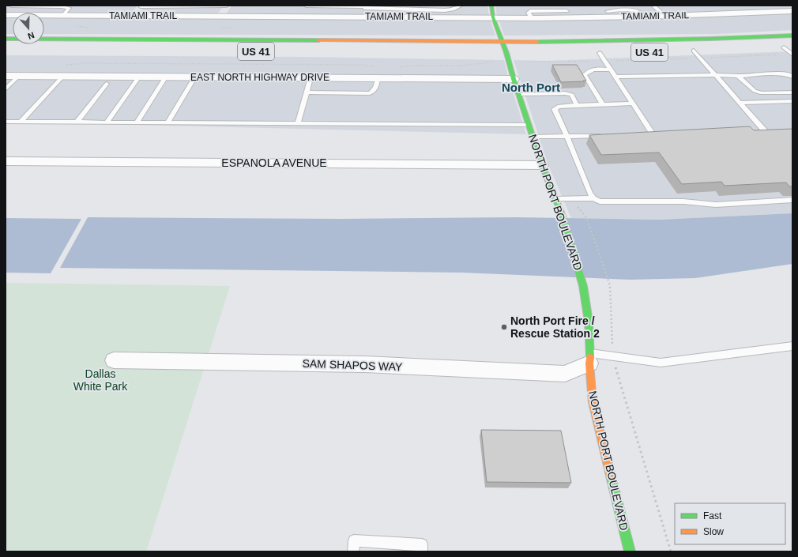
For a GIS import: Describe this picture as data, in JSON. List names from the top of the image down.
{
  "streets": {
    "main road": ["US 41", "NORTH PORT BOULEVARD"],
    "street": [
      "TAMIAMI TRAIL",
      "EAST NORTH HIGHWAY DRIVE",
      "ESPANOLA AVENUE",
      "SAM SHAPOS WAY"
    ]
  },
  "crossings": [
    ["TAMIAMI TRAIL", "NORTH PORT BOULEVARD"],
    ["US 41", "NORTH PORT BOULEVARD"],
    ["EAST NORTH HIGHWAY DRIVE", "NORTH PORT BOULEVARD"],
    ["ESPANOLA AVENUE", "NORTH PORT BOULEVARD"],
    ["NORTH PORT BOULEVARD", "SAM SHAPOS WAY"]
  ],
  "districts": ["North Port"],
  "parks": ["Dallas White Park"],
  "places": ["North Port Fire / Rescue Station 2"],
  "legend": ["Fast", "Slow"],
  "north": "bottom"
}
